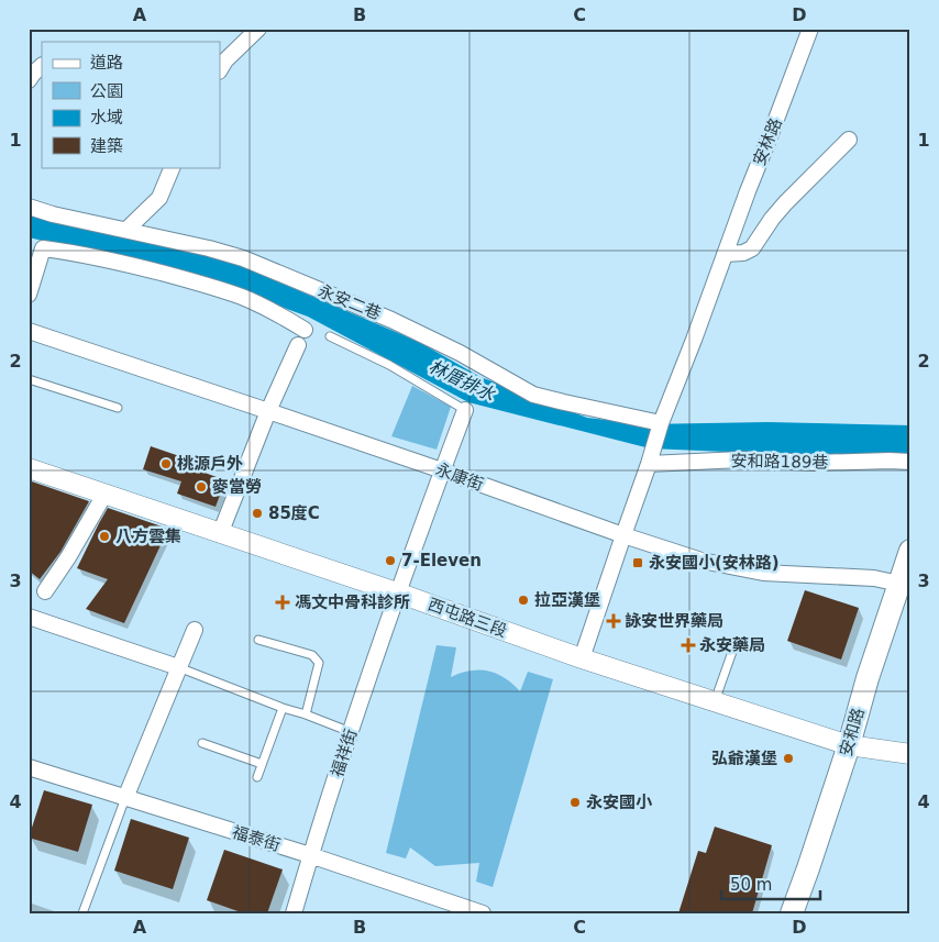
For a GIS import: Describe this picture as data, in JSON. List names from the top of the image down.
{
  "streets": {
    "main road": ["安和路"],
    "street": [
      "安林路",
      "永安二巷",
      "安和路189巷",
      "永康街",
      "西屯路三段",
      "福祥街",
      "福泰街"
    ]
  },
  "crossings": [
    ["安林路", "永安二巷"],
    ["安林路", "安和路189巷"],
    ["永康街", "安和路"],
    ["永康街", "福祥街"],
    ["西屯路三段", "安和路"],
    ["西屯路三段", "福祥街"],
    ["福祥街", "福泰街"]
  ],
  "water": ["林厝排水"],
  "places": {
    "other": [
      "桃源戶外",
      "麥當勞",
      "85度C",
      "八方雲集",
      "7-Eleven",
      "拉亞漢堡",
      "弘爺漢堡",
      "永安國小"
    ],
    "transit": ["永安國小(安林路)"],
    "health": ["馮文中骨科診所", "詠安世界藥局", "永安藥局"]
  },
  "legend": [
    "道路",
    "公園",
    "水域",
    "建築"
  ],
  "scale_bar": "50 m",
  "grid": {
    "columns": [
      "A",
      "B",
      "C",
      "D"
    ],
    "rows": [
      "1",
      "2",
      "3",
      "4"
    ]
  }
}
